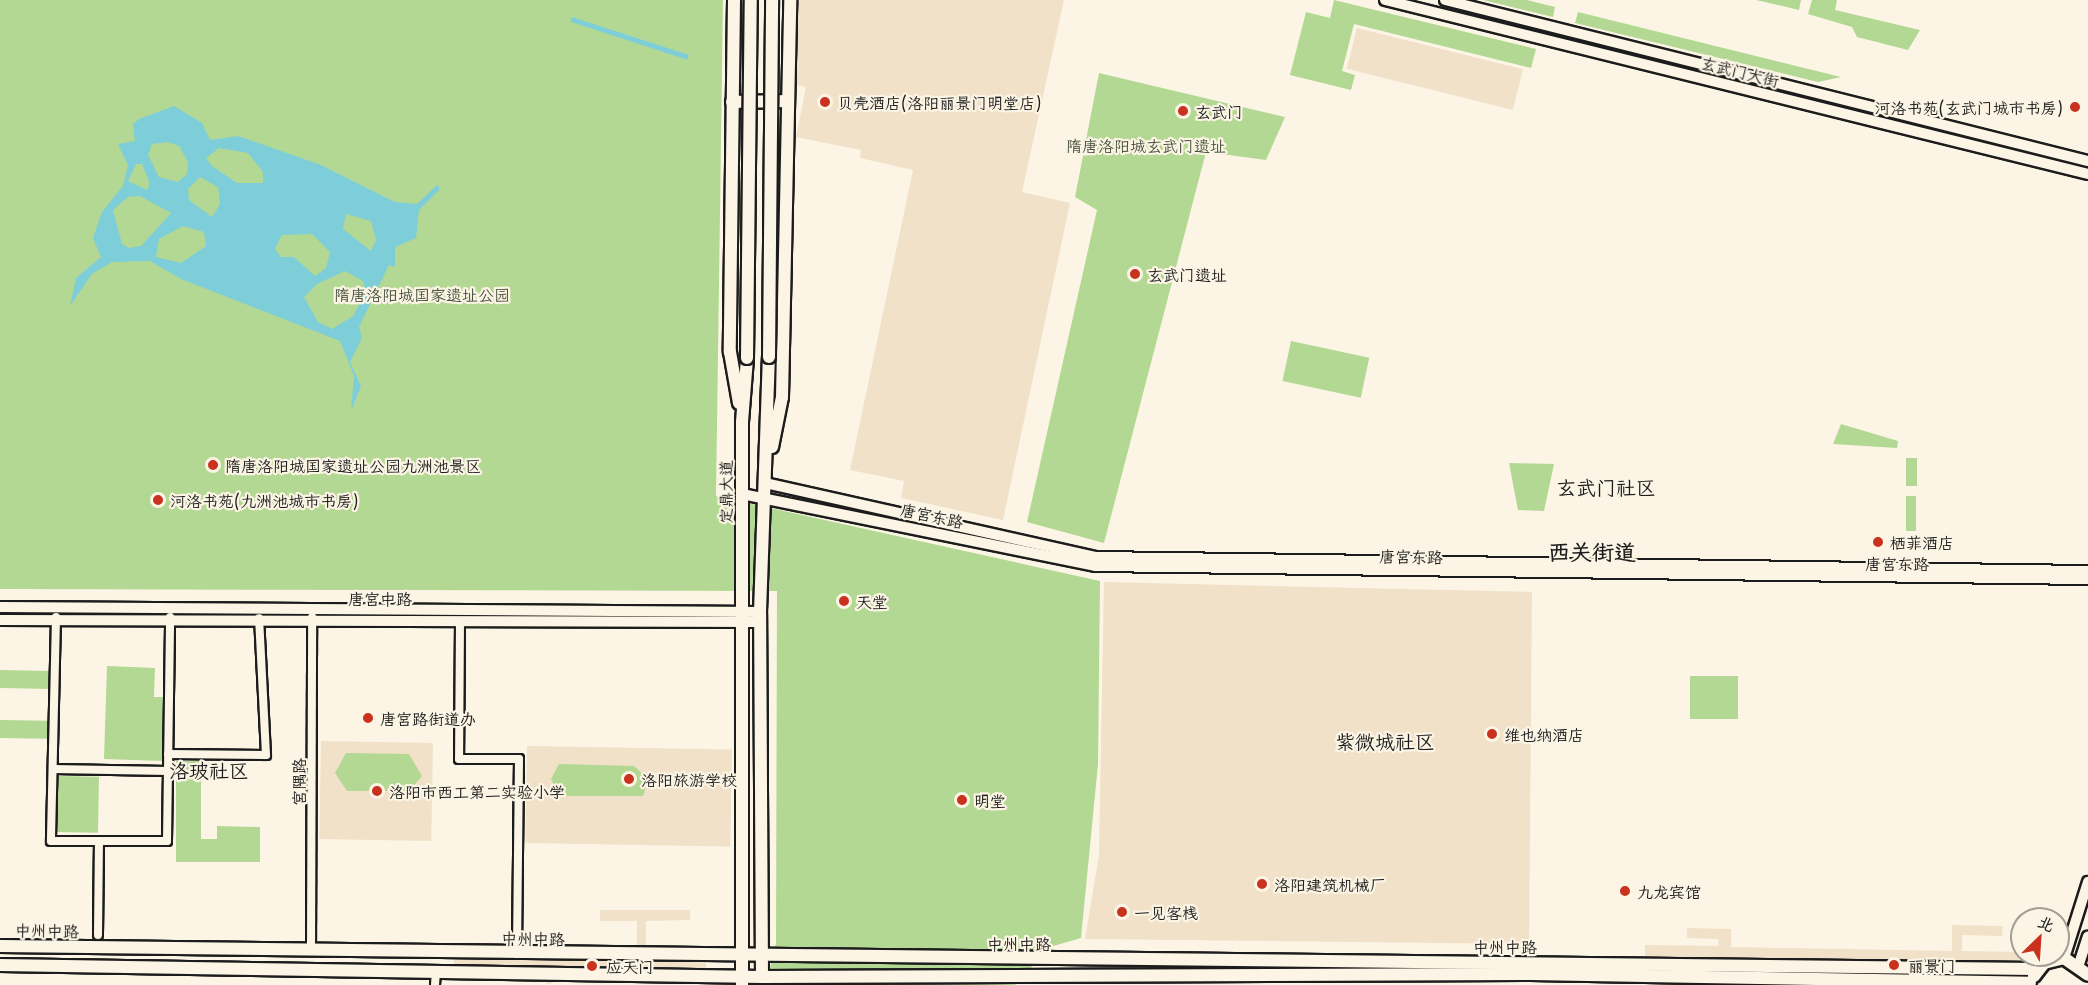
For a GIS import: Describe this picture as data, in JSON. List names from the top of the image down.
{
  "streets": {
    "main road": ["定鼎大道", "中州中路"],
    "street": [
      "玄武门大街",
      "唐宫东路",
      "唐宫中路",
      "宫隅路"
    ]
  },
  "crossings": [
    ["定鼎大道", "唐宫东路"],
    ["定鼎大道", "唐宫中路"],
    ["定鼎大道", "中州中路"],
    ["唐宫中路", "宫隅路"],
    ["宫隅路", "中州中路"]
  ],
  "districts": [
    "玄武门社区",
    "西关街道",
    "紫微城社区",
    "洛玻社区"
  ],
  "parks": ["隋唐洛阳城玄武门遗址", "隋唐洛阳城国家遗址公园"],
  "places": [
    "贝壳酒店(洛阳丽景门明堂店)",
    "河洛书苑(玄武门城市书房)",
    "玄武门",
    "玄武门遗址",
    "隋唐洛阳城国家遗址公园九洲池景区",
    "河洛书苑(九洲池城市书房)",
    "栖菲酒店",
    "天堂",
    "唐宫路街道办",
    "维也纳酒店",
    "洛阳旅游学校",
    "洛阳市西工第二实验小学",
    "明堂",
    "洛阳建筑机械厂",
    "九龙宾馆",
    "一见客栈",
    "丽景门",
    "应天门"
  ],
  "north": "top right"
}
